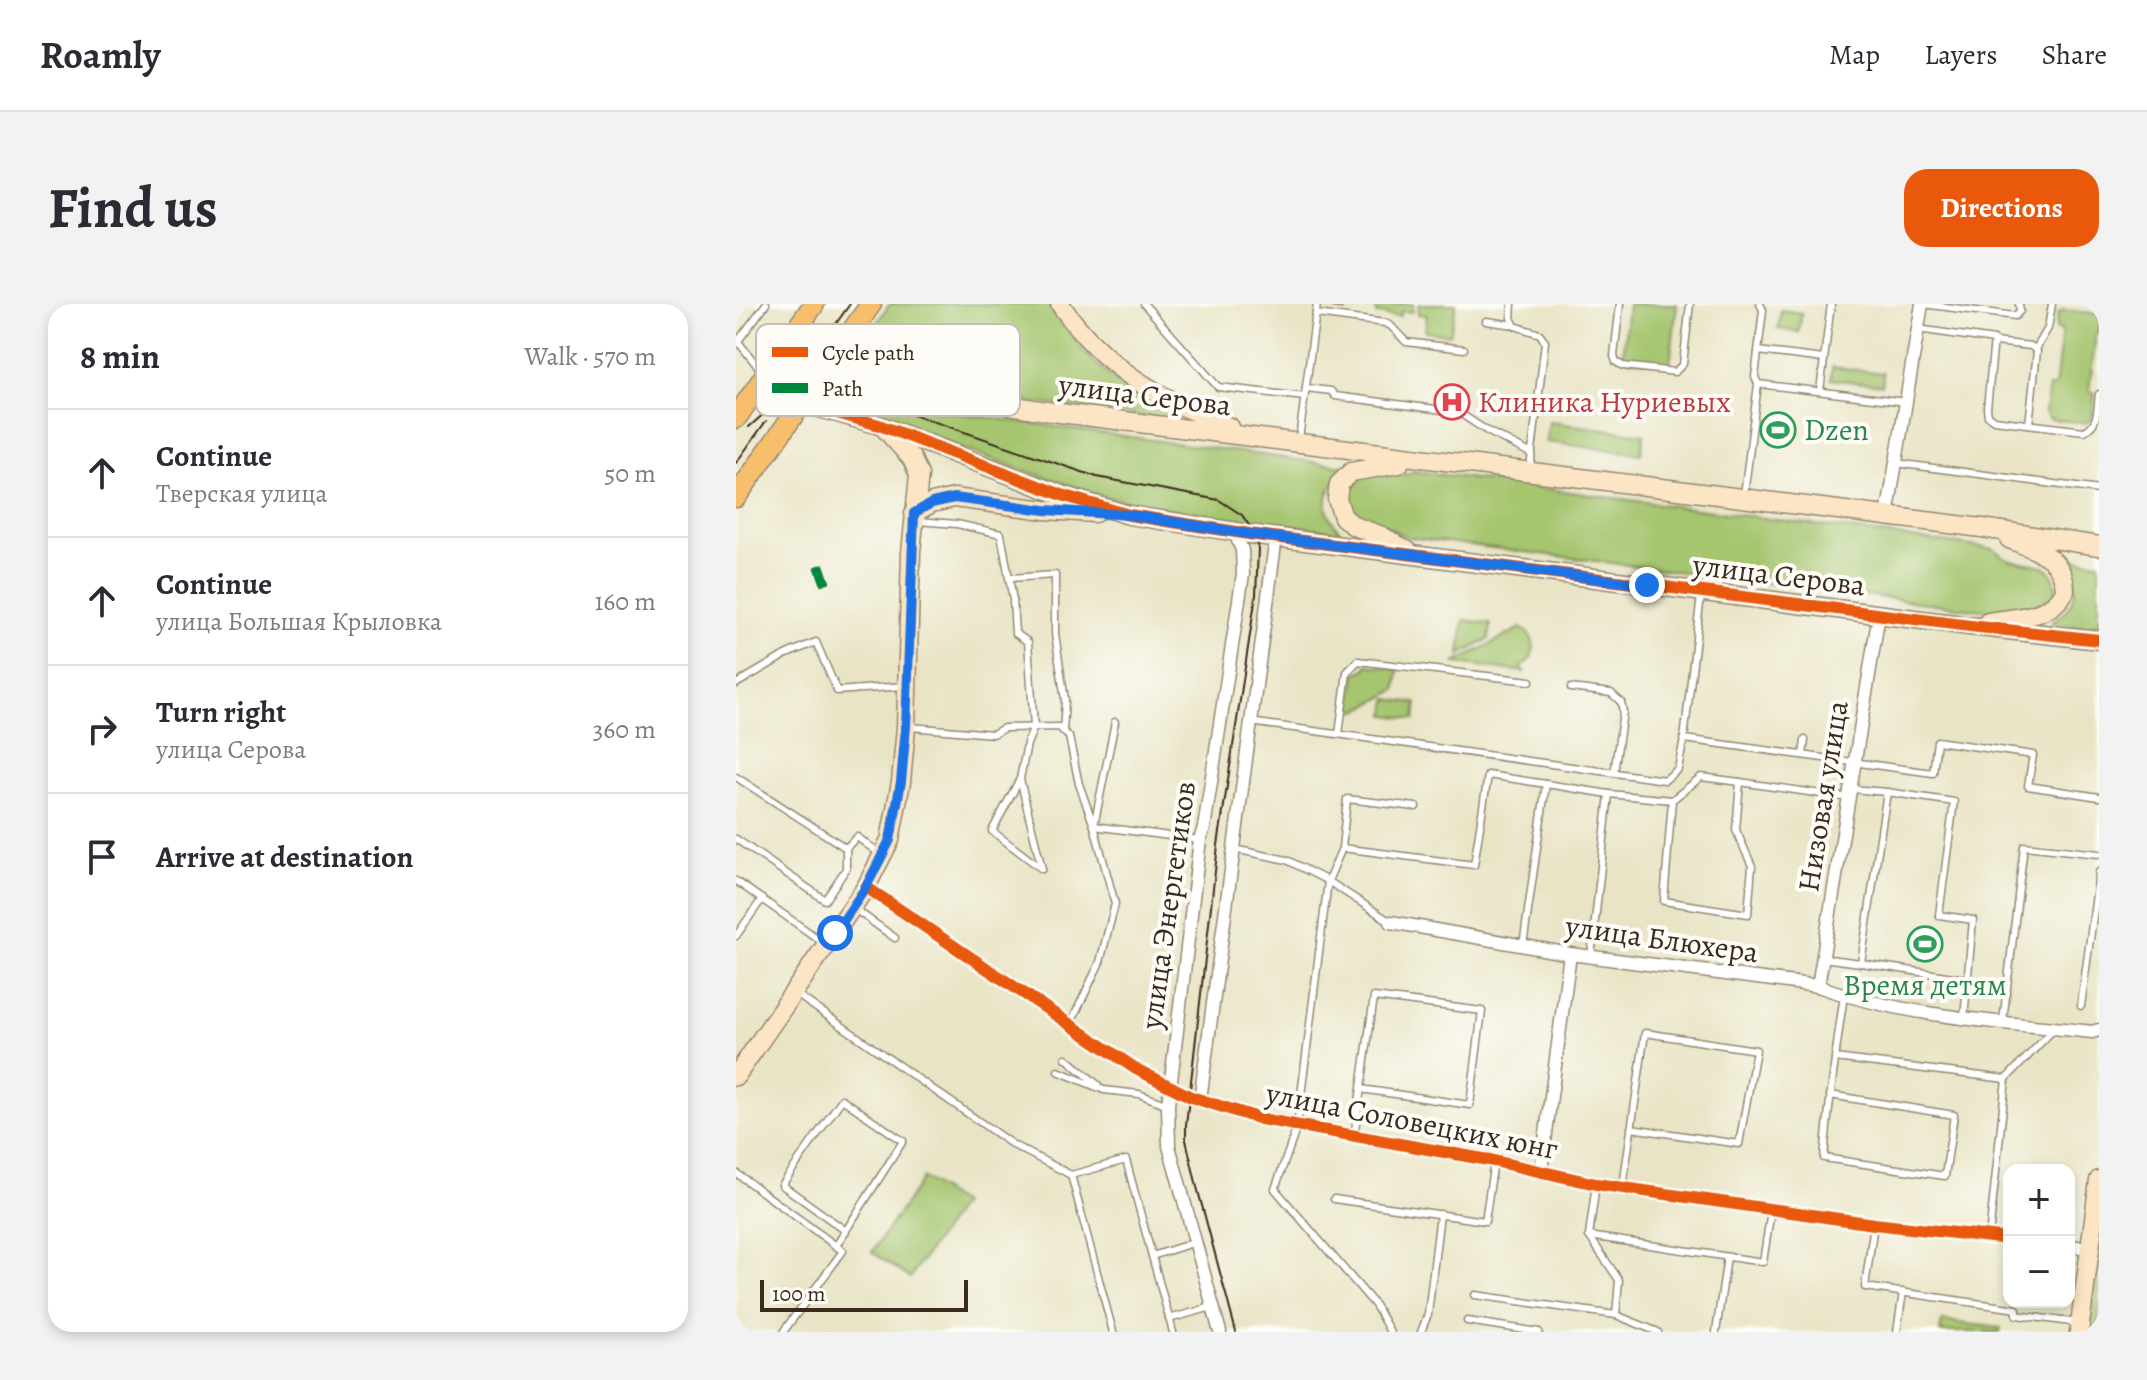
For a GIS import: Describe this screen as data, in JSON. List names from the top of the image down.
{
  "streets": {
    "street": [
      "улица Серова",
      "Низовая улица",
      "улица Энергетиков",
      "улица Блюхера",
      "улица Соловецких юнг"
    ]
  },
  "crossings": [
    ["улица Серова", "Низовая улица"],
    ["улица Серова", "улица Энергетиков"],
    ["Низовая улица", "улица Блюхера"],
    ["улица Энергетиков", "улица Блюхера"],
    ["улица Энергетиков", "улица Соловецких юнг"]
  ],
  "places": {
    "hospital": ["Клиника Нуриевых"],
    "sports": ["Dzen", "Время детям"]
  },
  "legend": ["Cycle path", "Path"],
  "scale_bar": "100 m",
  "page": {
    "header": "Roamly",
    "nav": ["Map", "Layers", "Share"],
    "buttons": "Directions",
    "title": "Find us",
    "heading": ["8 min", "Walk · 570 m"],
    "list": [
      ["Continue", "Тверская улица", "50 m"],
      ["Continue", "улица Большая Крыловка", "160 m"],
      ["Turn right", "улица Серова", "360 m"],
      "Arrive at destination"
    ],
    "map_buttons": ["+", "−"],
    "scale": "100 m"
  }
}
